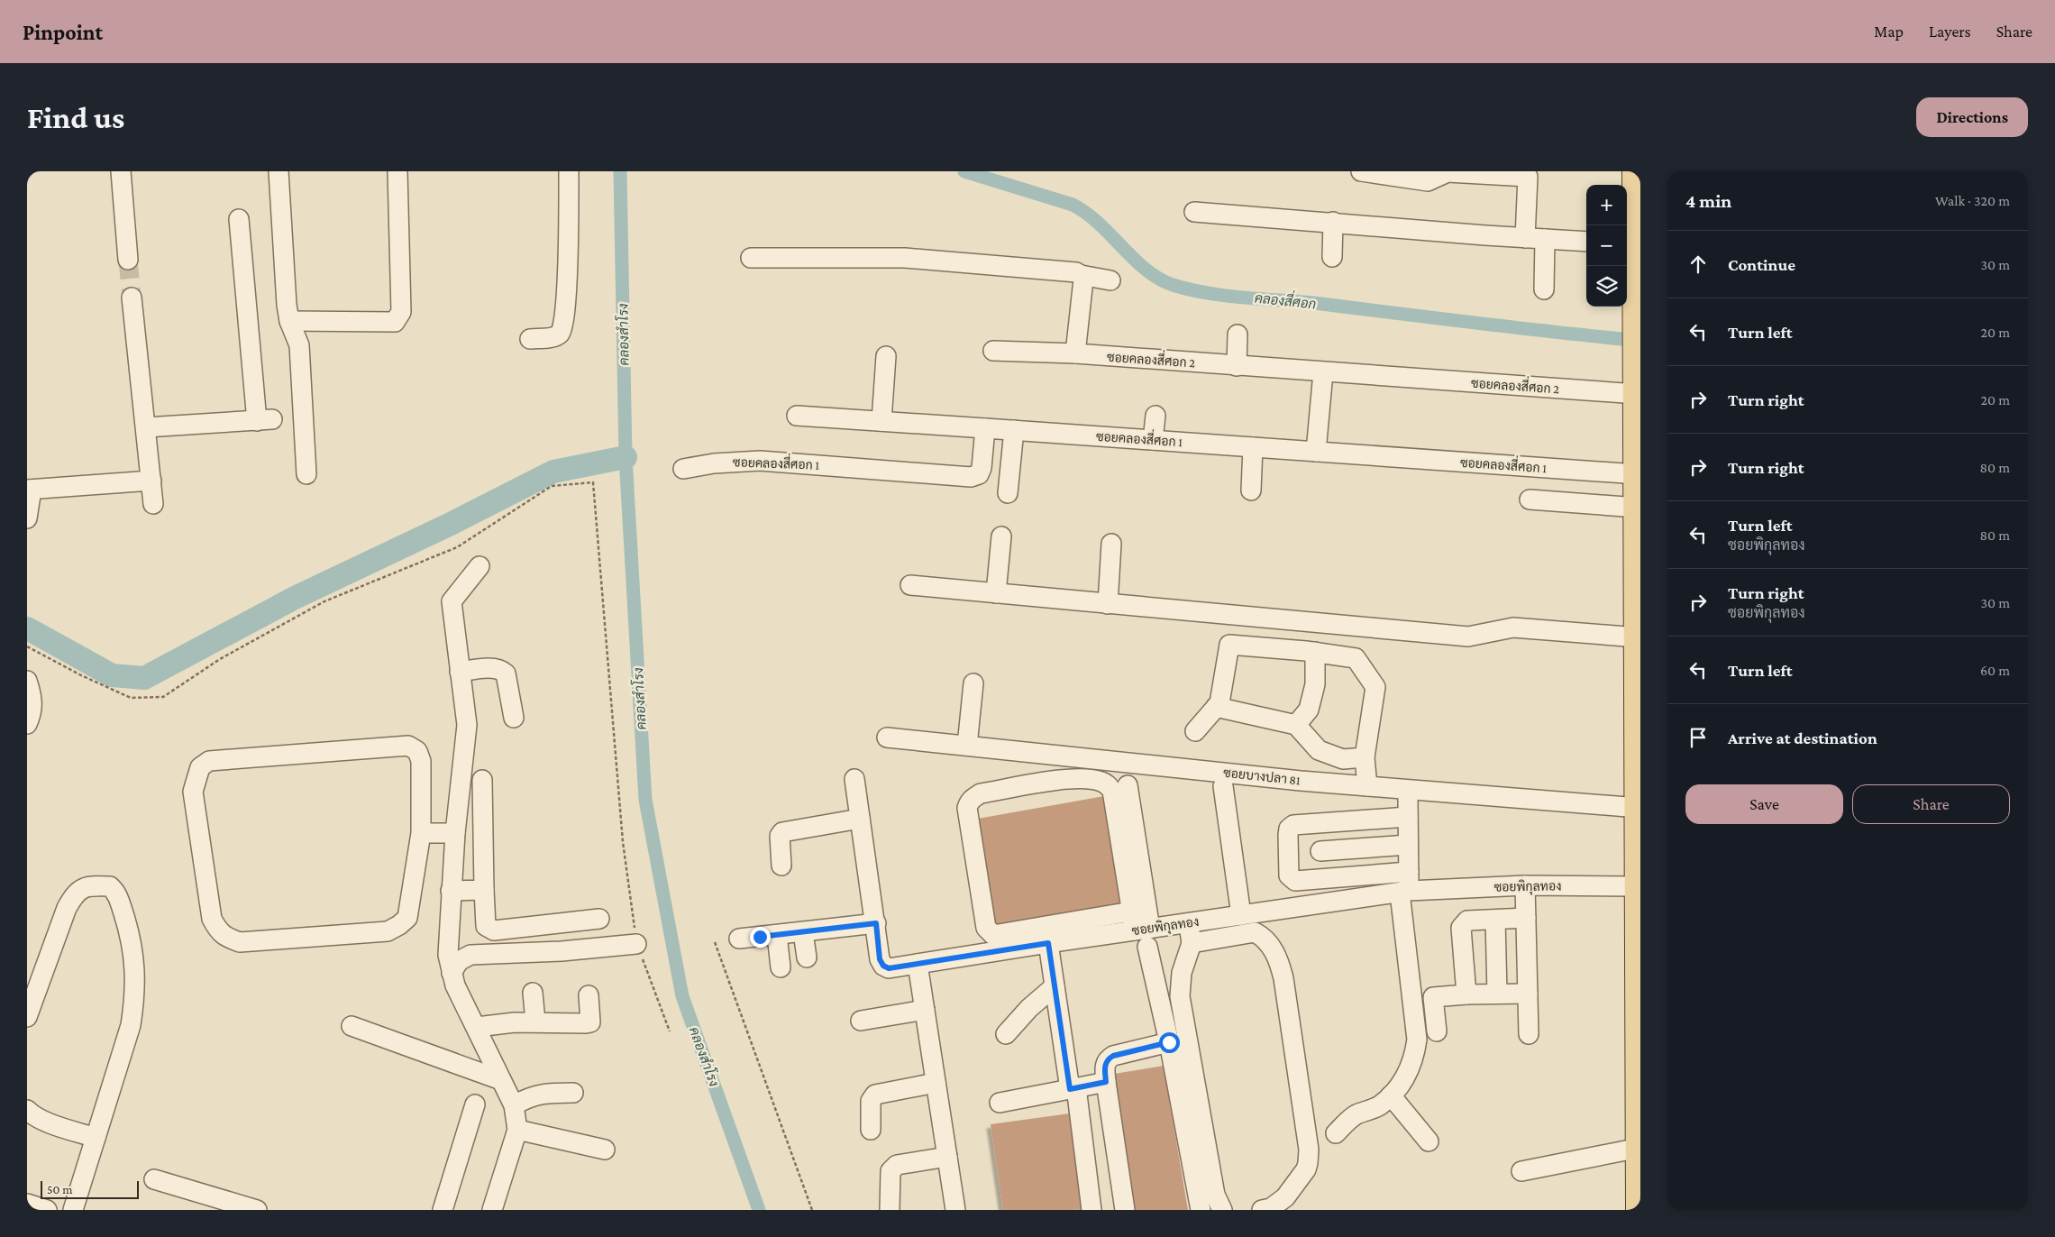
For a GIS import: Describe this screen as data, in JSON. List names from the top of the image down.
{
  "streets": {
    "street": [
      "ซอยคลองสี่ศอก 2",
      "ซอยคลองสี่ศอก 1",
      "ซอยบางปลา 81",
      "ซอยพิกุลทอง"
    ]
  },
  "water": ["คลองสี่ศอก", "คลองสำโรง"],
  "scale_bar": "50 m",
  "page": {
    "header": "Pinpoint",
    "nav": ["Map", "Layers", "Share"],
    "buttons": [
      "Directions",
      ["Save", "Share"]
    ],
    "title": "Find us",
    "heading": ["4 min", "Walk · 320 m"],
    "map_buttons": ["+", "−"],
    "list": [
      ["Continue", "30 m"],
      ["Turn left", "20 m"],
      ["Turn right", "20 m"],
      ["Turn right", "80 m"],
      ["Turn left", "ซอยพิกุลทอง", "80 m"],
      ["Turn right", "ซอยพิกุลทอง", "30 m"],
      ["Turn left", "60 m"],
      "Arrive at destination"
    ],
    "scale": "50 m"
  }
}
